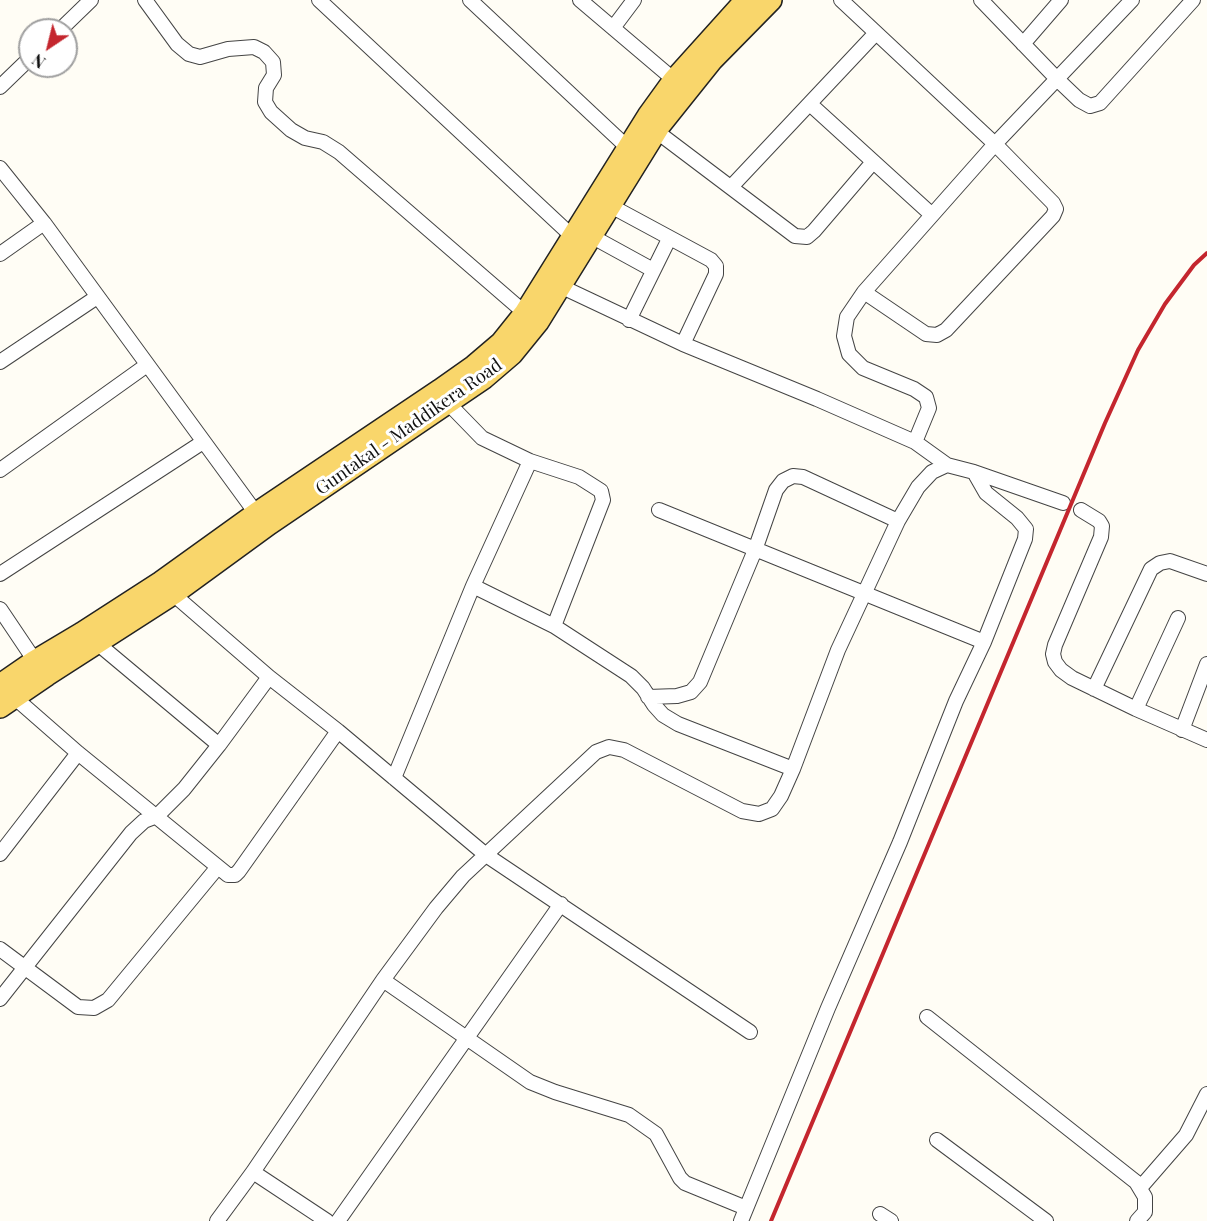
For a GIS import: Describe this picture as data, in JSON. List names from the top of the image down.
{
  "streets": {
    "main road": ["Guntakal - Maddikera Road"]
  },
  "north": "bottom left"
}
